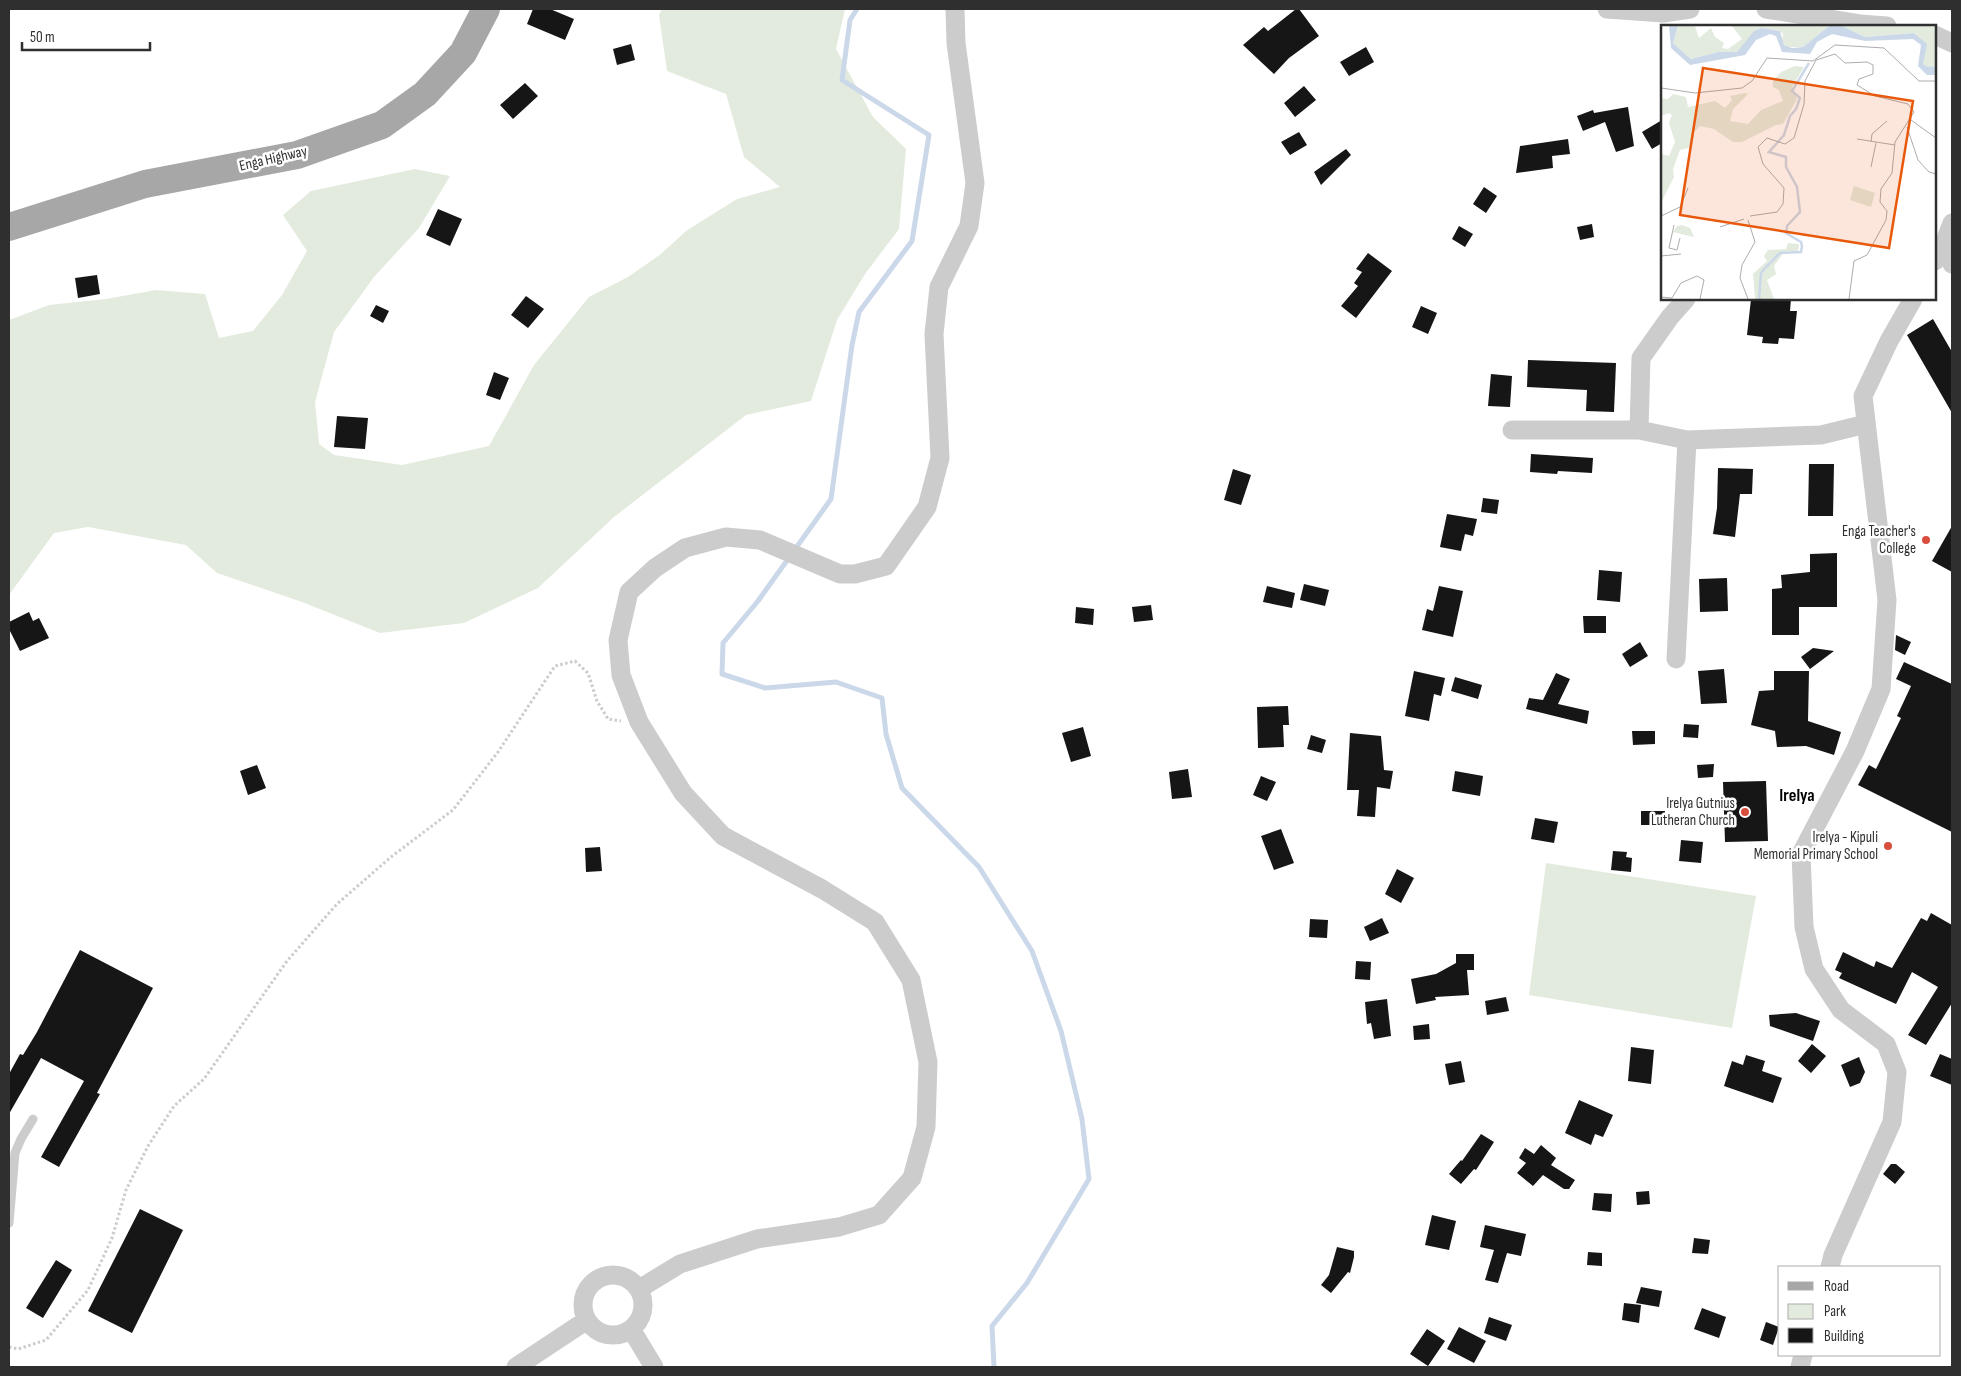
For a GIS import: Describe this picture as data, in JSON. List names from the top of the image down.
{
  "streets": {
    "main road": ["Enga Highway"]
  },
  "districts": ["Irelya"],
  "places": ["Enga Teacher's College", "Irelya Gutnius Lutheran Church", "Irelya - Kipuli Memorial Primary School"],
  "legend": ["Road", "Park", "Building"],
  "scale_bar": "50 m"
}
